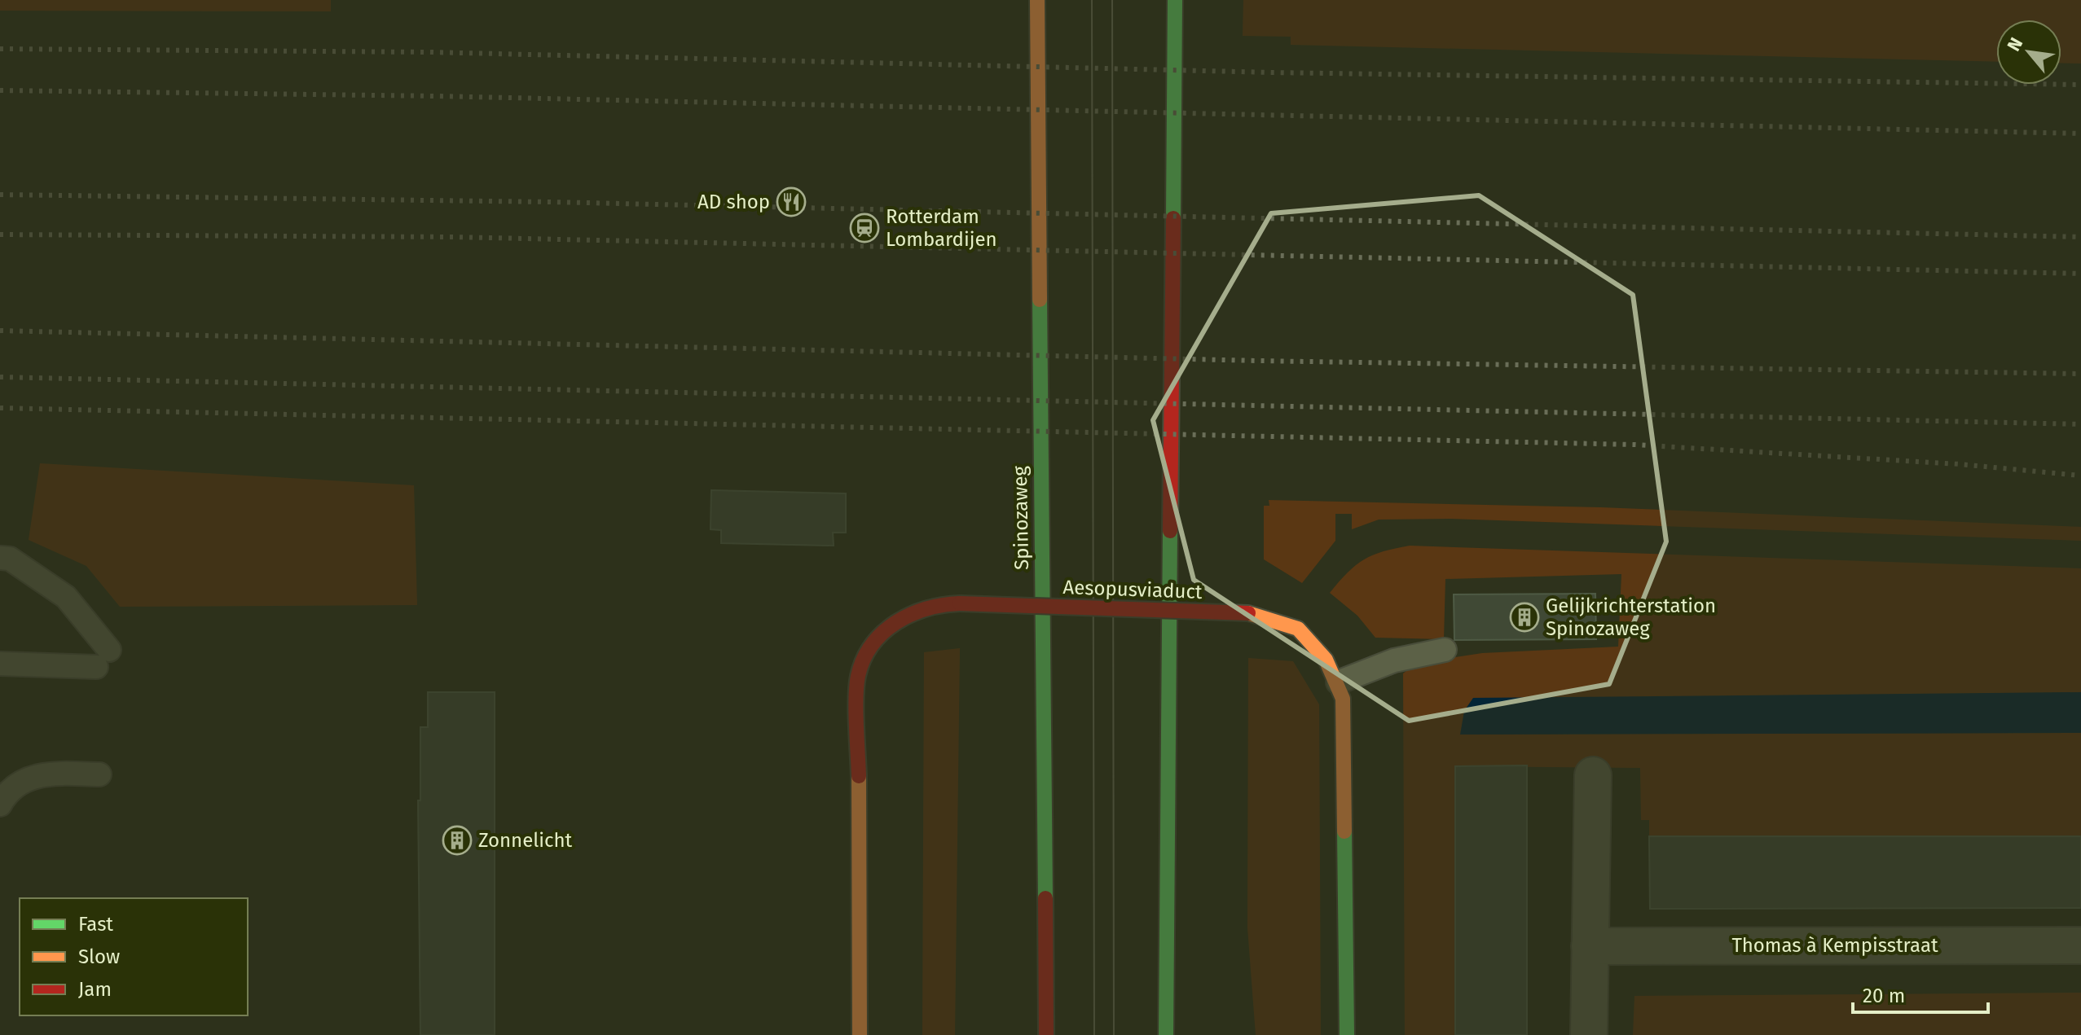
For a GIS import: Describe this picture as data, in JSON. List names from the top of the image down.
{
  "streets": {
    "main road": ["Spinozaweg", "Aesopusviaduct"],
    "street": ["Thomas à Kempisstraat"]
  },
  "places": {
    "restaurant": ["AD shop"],
    "station": ["Rotterdam Lombardijen"],
    "building": ["Gelijkrichterstation Spinozaweg", "Zonnelicht"]
  },
  "legend": ["Fast", "Slow", "Jam"],
  "scale_bar": "20 m",
  "north": "top left"
}
